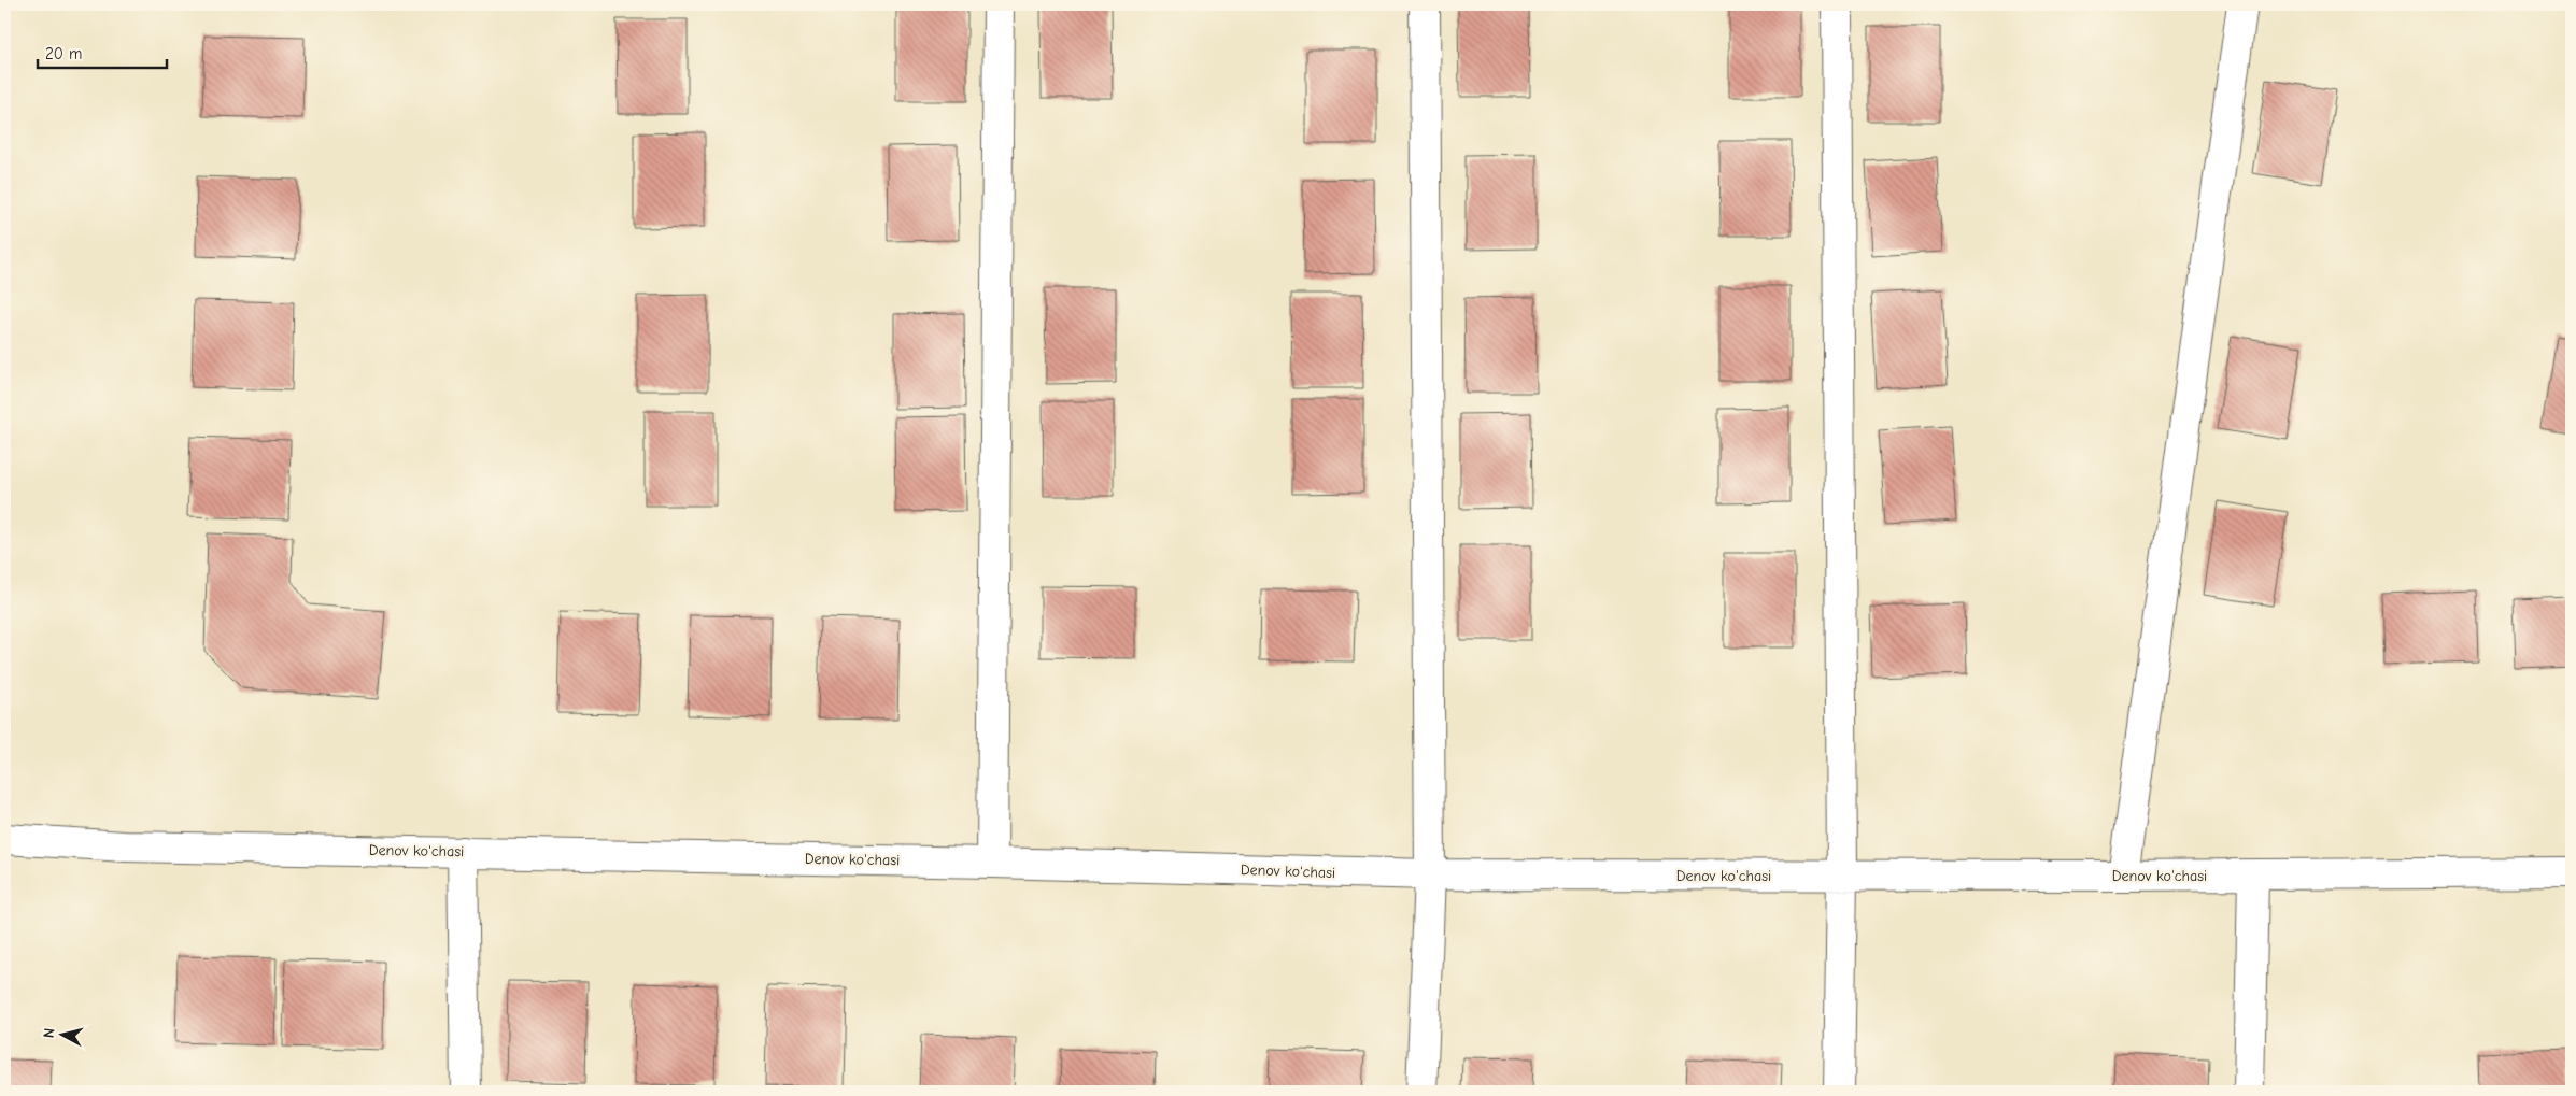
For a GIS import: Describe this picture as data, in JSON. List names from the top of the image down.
{
  "streets": {
    "street": ["Denov ko'chasi"]
  },
  "scale_bar": "20 m",
  "north": "left"
}
